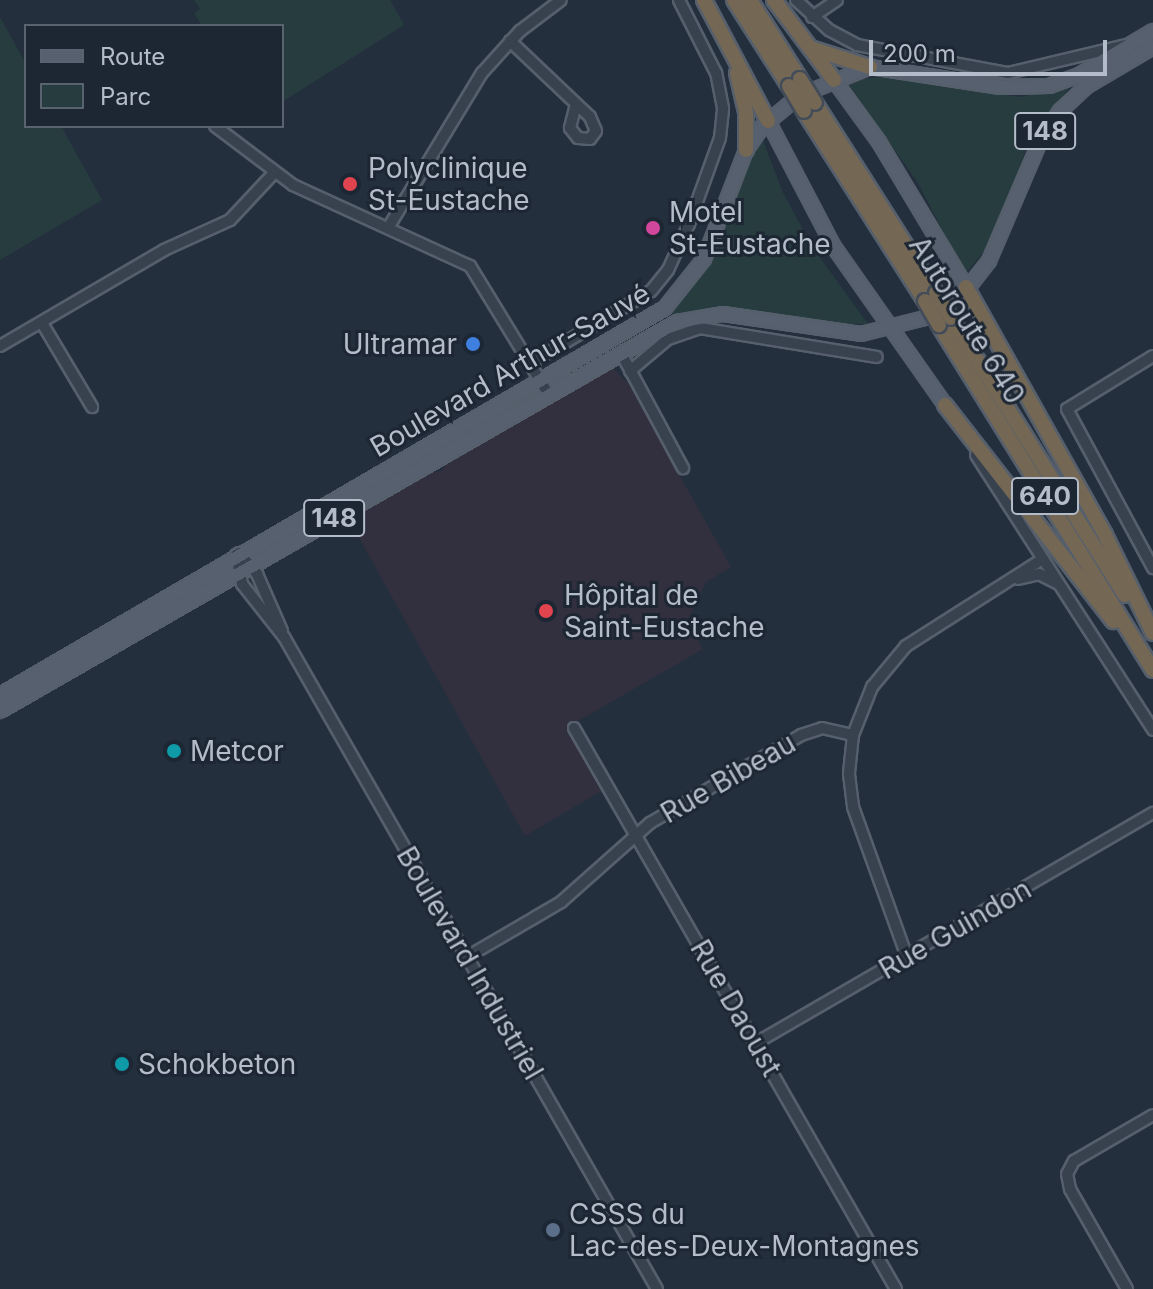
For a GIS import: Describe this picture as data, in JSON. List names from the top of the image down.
{
  "streets": {
    "highway": ["Autoroute 640", "640"],
    "main road": ["148", "Boulevard Arthur-Sauvé"],
    "street": [
      "Rue Bibeau",
      "Rue Guindon",
      "Boulevard Industriel",
      "Rue Daoust"
    ]
  },
  "crossings": [
    ["Boulevard Arthur-Sauvé", "Boulevard Industriel"],
    ["Rue Bibeau", "Boulevard Industriel"],
    ["Rue Bibeau", "Rue Daoust"],
    ["Rue Guindon", "Rue Daoust"]
  ],
  "places": [
    "Polyclinique St-Eustache",
    "Motel St-Eustache",
    "Ultramar",
    "Hôpital de Saint-Eustache",
    "Metcor",
    "Schokbeton",
    "CSSS du Lac-des-Deux-Montagnes"
  ],
  "legend": ["Route", "Parc"],
  "scale_bar": "200 m"
}
